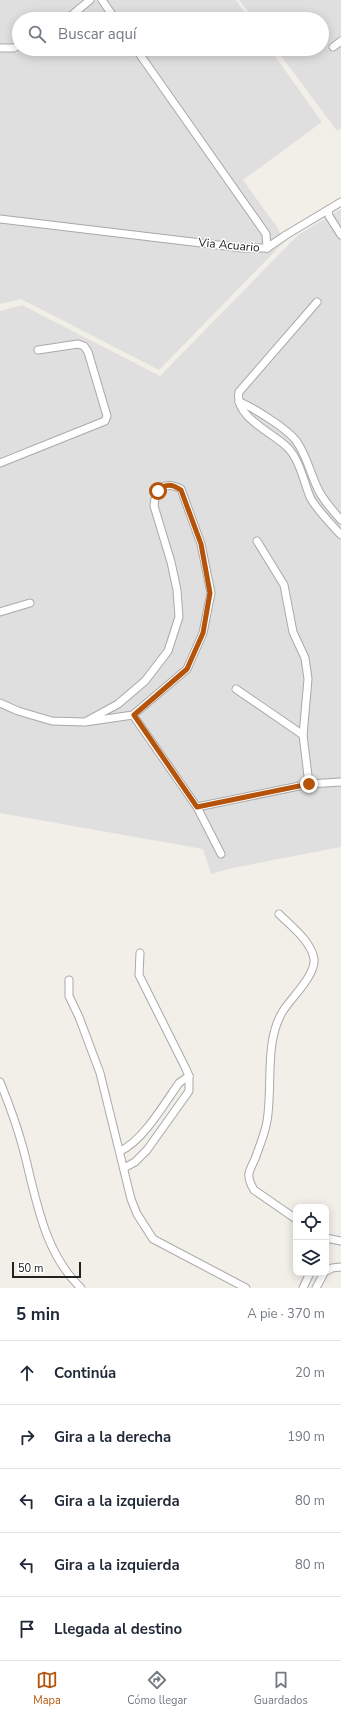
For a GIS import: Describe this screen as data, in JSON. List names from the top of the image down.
{
  "streets": {
    "street": ["Via Acuario"]
  },
  "scale_bar": "50 m",
  "page": {
    "search": "Buscar aquí",
    "scale": "50 m",
    "heading": ["5 min", "A pie · 370 m"],
    "list": [
      ["Continúa", "20 m"],
      ["Gira a la derecha", "190 m"],
      ["Gira a la izquierda", "80 m"],
      ["Gira a la izquierda", "80 m"],
      "Llegada al destino"
    ],
    "nav": ["Mapa", "Cómo llegar", "Guardados"]
  }
}
